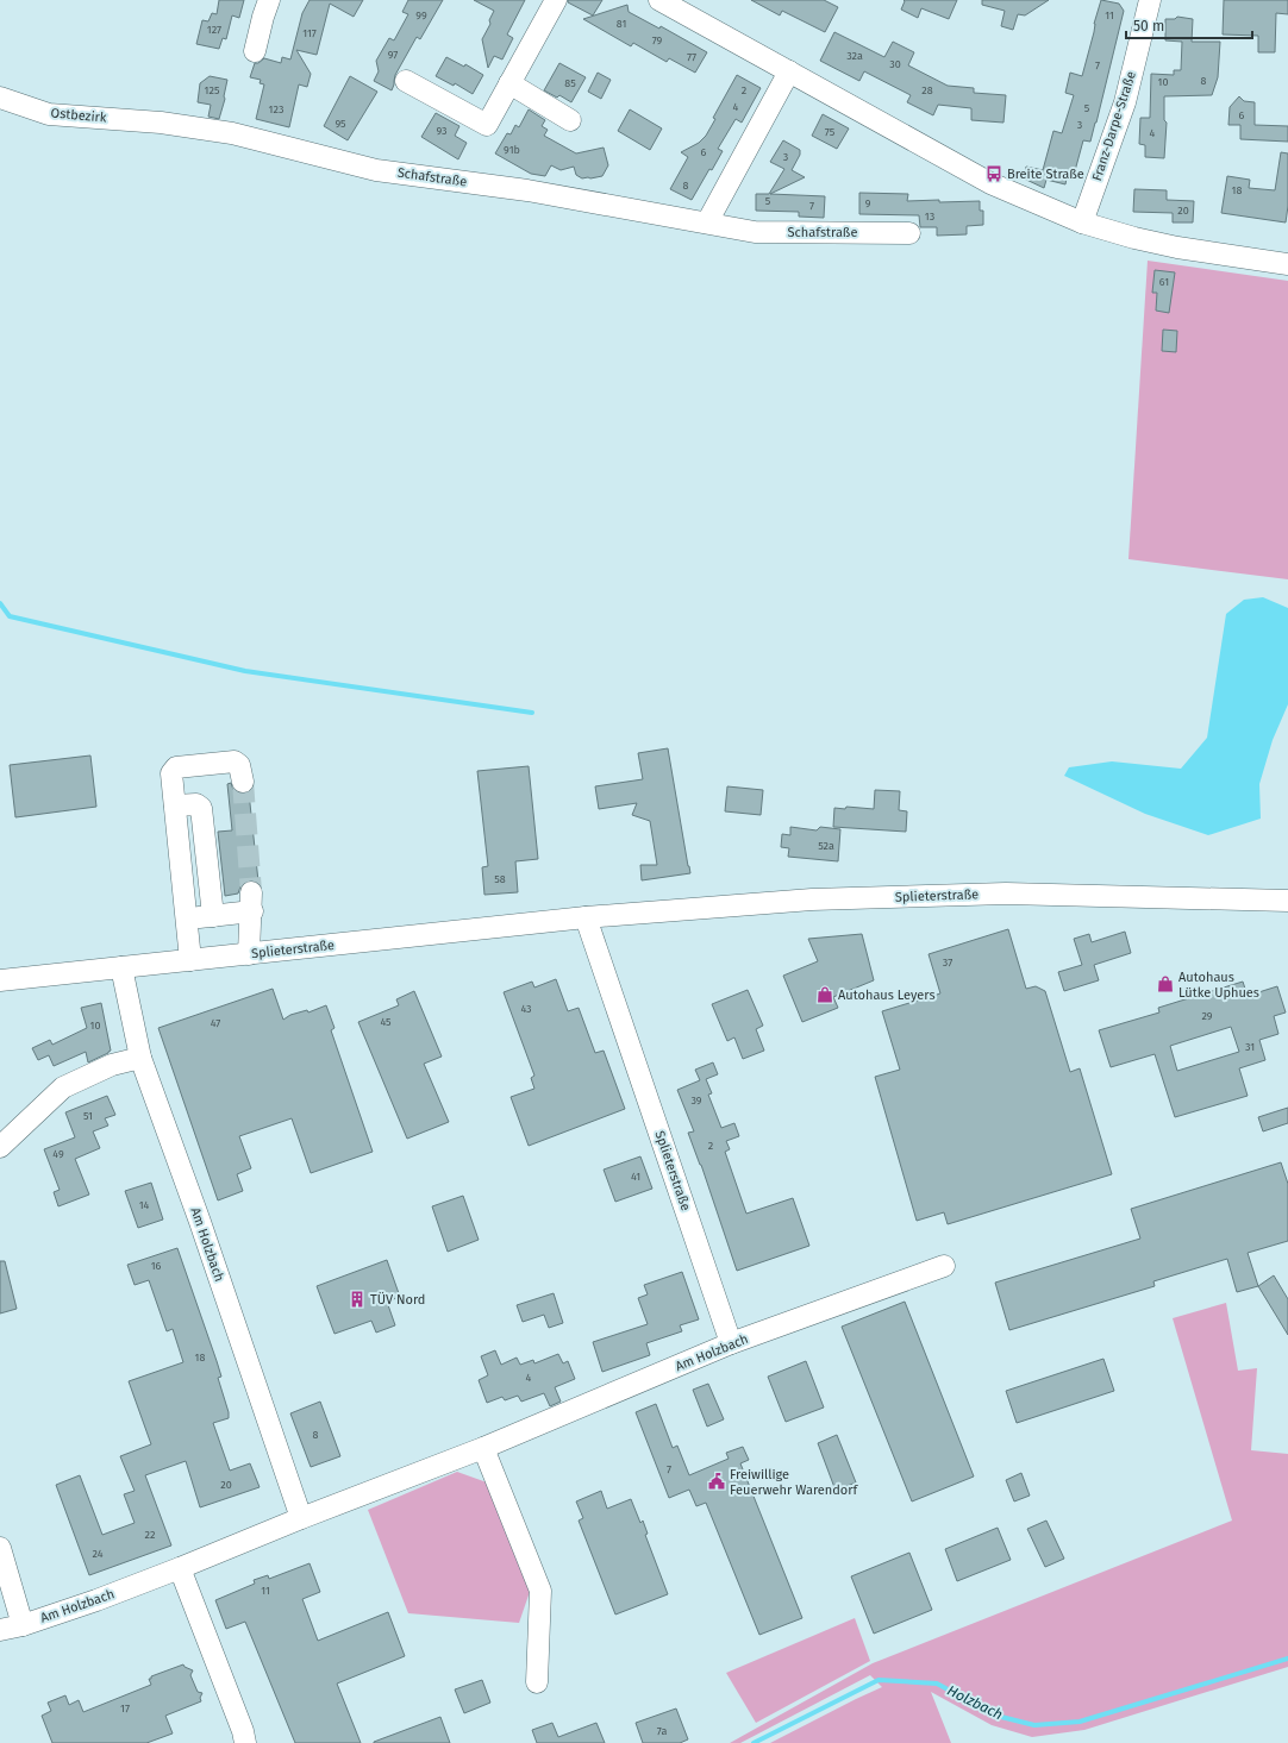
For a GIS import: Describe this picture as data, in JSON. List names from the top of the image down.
{
  "streets": {
    "street": [
      "Ostbezirk",
      "Franz-Darpe-Straße",
      "Schafstraße",
      "Splieterstraße",
      "Am Holzbach"
    ]
  },
  "crossings": [
    ["Ostbezirk", "Schafstraße"],
    ["Splieterstraße", "Am Holzbach"]
  ],
  "water": ["Holzbach"],
  "places": {
    "bus stop": ["Breite Straße"],
    "shop": ["Autohaus Lütke Uphues", "Autohaus Leyers"],
    "building": ["TÜV Nord"],
    "public building": ["Freiwillige Feuerwehr Warendorf"]
  },
  "house_numbers": [
    "99",
    "11",
    "81",
    "127",
    "117",
    "79",
    "97",
    "32a",
    "77",
    "30",
    "7",
    "8",
    "10",
    "85",
    "125",
    "2",
    "28",
    "4",
    "5",
    "123",
    "6",
    "95",
    "3",
    "93",
    "75",
    "4",
    "91b",
    "6",
    "3",
    "8",
    "18",
    "5",
    "9",
    "7",
    "20",
    "13",
    "61",
    "52a",
    "58",
    "37",
    "43",
    "29",
    "45",
    "47",
    "10",
    "31",
    "39",
    "51",
    "2",
    "49",
    "41",
    "14",
    "16",
    "18",
    "4",
    "8",
    "7",
    "20",
    "22",
    "24",
    "11",
    "17",
    "7a"
  ],
  "scale_bar": "50 m"
}
